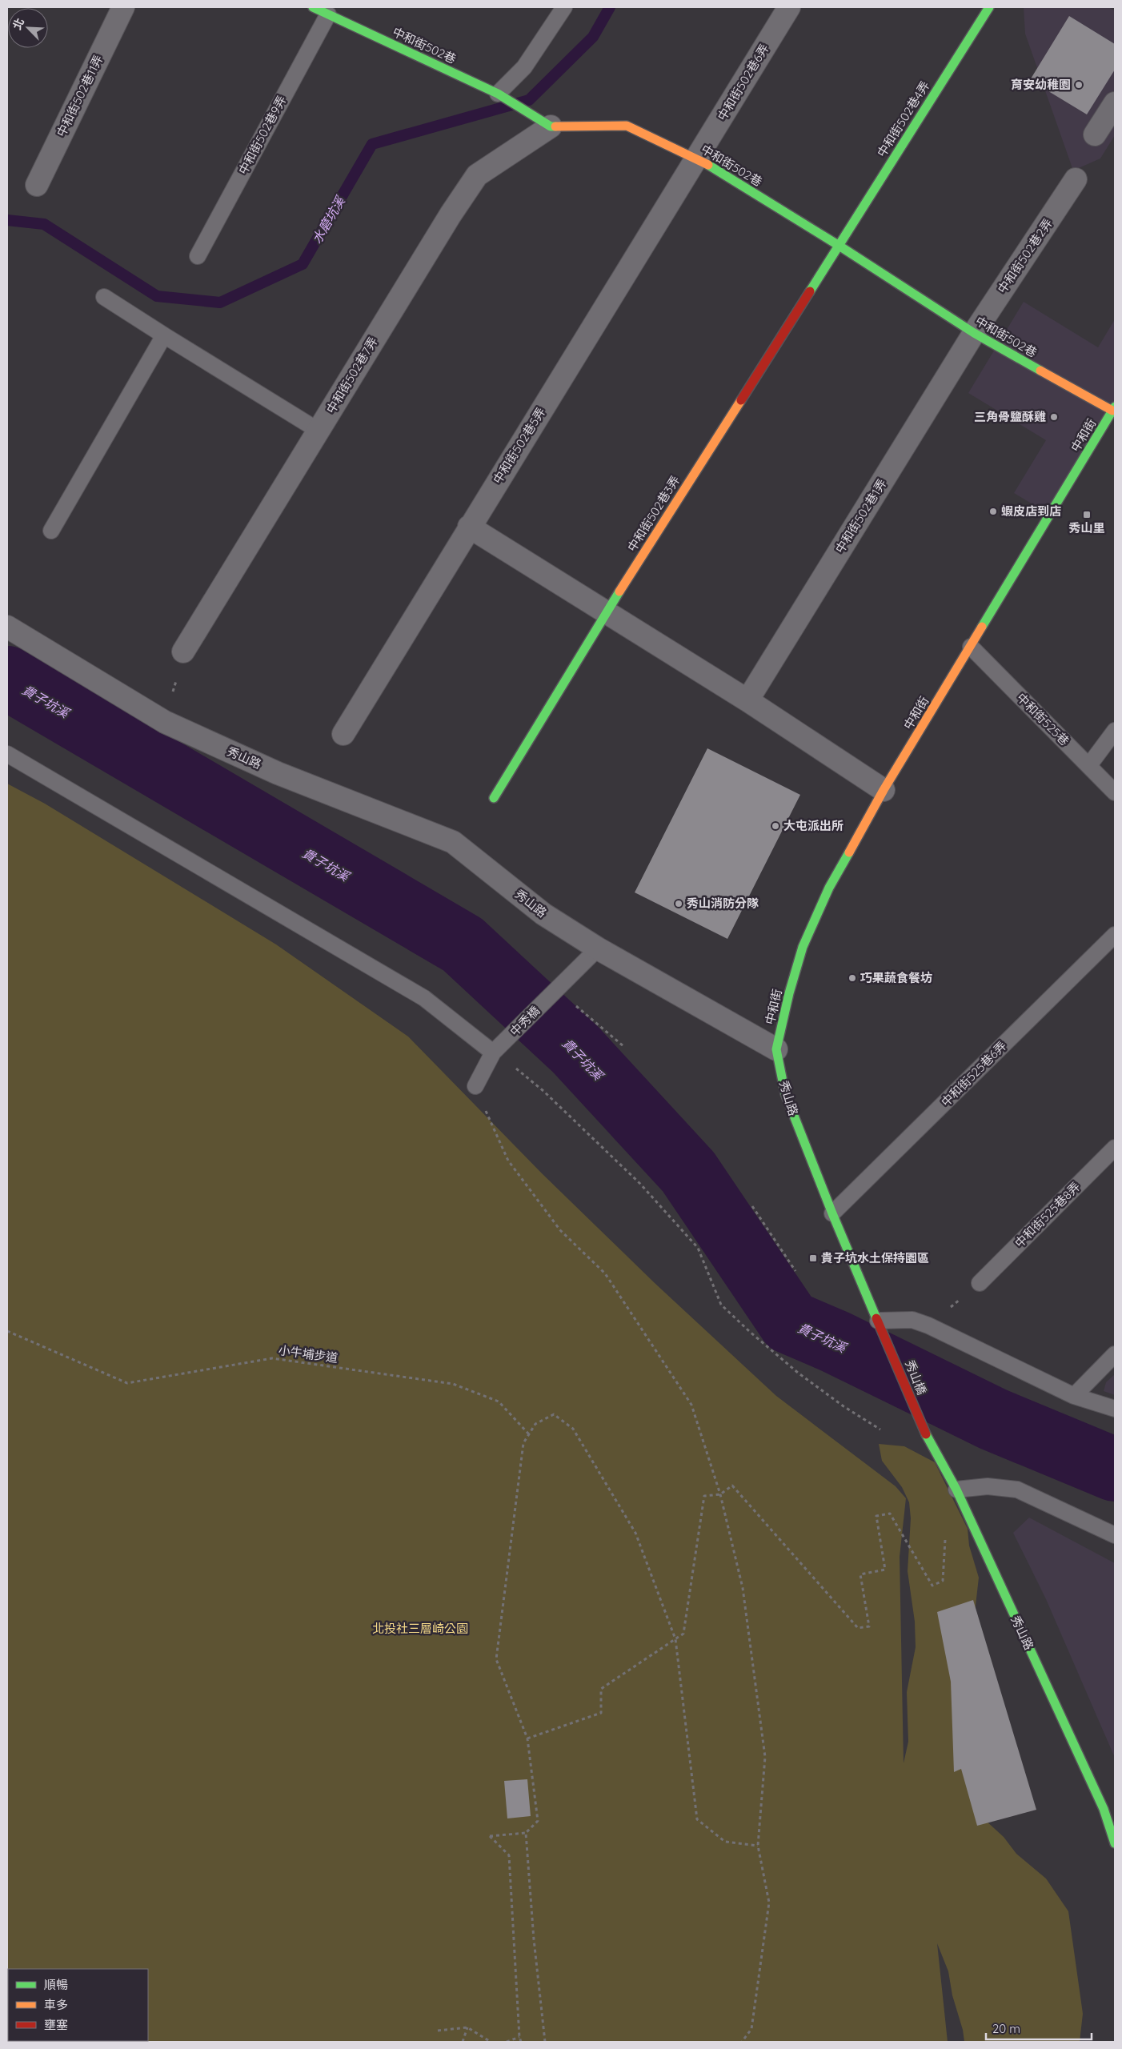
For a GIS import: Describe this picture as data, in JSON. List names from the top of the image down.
{
  "streets": {
    "street": [
      "中和街502巷",
      "中和街502巷6弄",
      "中和街502巷11弄",
      "中和街502巷4弄",
      "中和街502巷2弄",
      "中和街502巷7弄",
      "中和街",
      "中和街502巷5弄",
      "中和街502巷3弄",
      "中和街502巷1弄",
      "秀山路",
      "秀山橋"
    ],
    "lane": [
      "中和街502巷9弄",
      "中和街525巷",
      "中秀橋",
      "中和街525巷6弄",
      "中和街525巷8弄"
    ],
    "path": ["小牛埔步道"]
  },
  "crossings": [
    ["中和街502巷", "中和街502巷6弄"],
    ["中和街502巷", "中和街502巷4弄"],
    ["中和街502巷", "中和街502巷9弄"],
    ["中和街502巷", "中和街502巷2弄"],
    ["中和街502巷", "中和街502巷7弄"],
    ["中和街502巷", "中和街"],
    ["中和街502巷", "中和街502巷5弄"],
    ["中和街502巷", "中和街502巷3弄"],
    ["中和街502巷", "中和街502巷1弄"],
    ["中和街502巷6弄", "中和街502巷5弄"],
    ["中和街502巷4弄", "中和街502巷3弄"],
    ["中和街502巷2弄", "中和街502巷1弄"],
    ["中和街", "中和街525巷"],
    ["中和街", "秀山路"],
    ["秀山路", "中秀橋"],
    ["秀山路", "中和街525巷6弄"],
    ["秀山路", "秀山橋"]
  ],
  "water": ["水磨坑溪", "貴子坑溪"],
  "parks": ["北投社三層崎公園"],
  "places": {
    "other": [
      "育安幼稚園",
      "三角骨鹽酥雞",
      "蝦皮店到店",
      "大屯派出所",
      "秀山消防分隊",
      "巧果蔬食餐坊"
    ],
    "transit": ["秀山里", "貴子坑水土保持園區"]
  },
  "legend": ["順暢", "車多", "壅塞"],
  "scale_bar": "20 m",
  "north": "top left"
}
